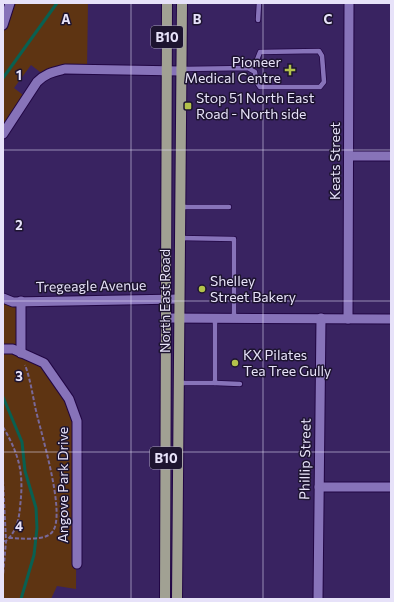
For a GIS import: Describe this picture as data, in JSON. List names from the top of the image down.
{
  "streets": {
    "main road": ["B10", "North East Road"],
    "street": [
      "Keats Street",
      "Tregeagle Avenue",
      "Phillip Street",
      "Angove Park Drive"
    ]
  },
  "crossings": [
    ["Tregeagle Avenue", "North East Road"]
  ],
  "places": {
    "health": ["Pioneer Medical Centre"],
    "transit": ["Stop 51 North East Road - North side"],
    "other": ["Shelley Street Bakery", "KX Pilates Tea Tree Gully"]
  },
  "grid": {
    "columns": ["A", "B", "C"],
    "rows": [
      "1",
      "2",
      "3",
      "4"
    ]
  }
}
